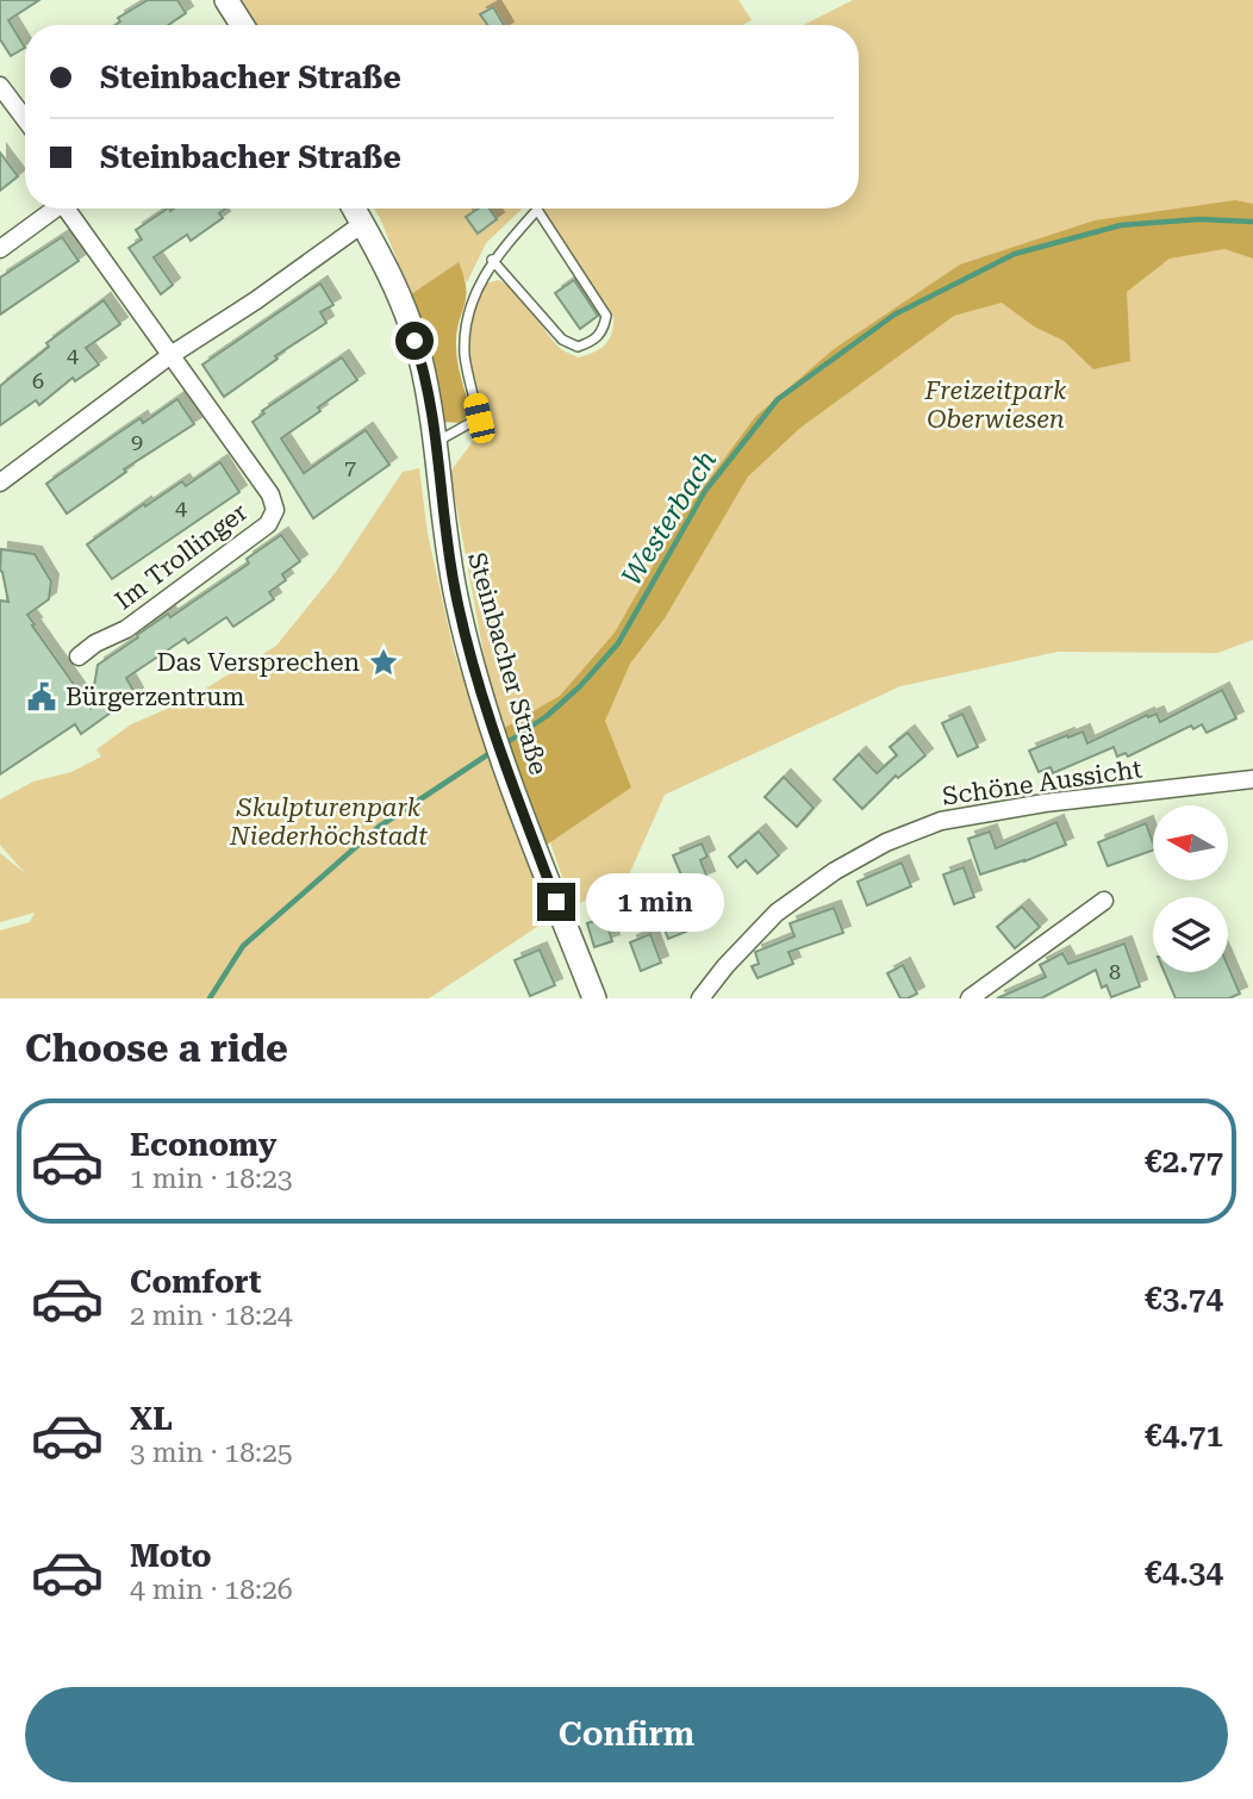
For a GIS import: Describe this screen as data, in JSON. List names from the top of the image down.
{
  "streets": {
    "main road": ["Steinbacher Straße"],
    "street": ["Im Trollinger", "Schöne Aussicht"]
  },
  "water": ["Westerbach"],
  "parks": ["Freizeitpark Oberwiesen", "Skulpturenpark Niederhöchstadt"],
  "places": {
    "place": ["Das Versprechen"],
    "public building": ["Bürgerzentrum"]
  },
  "house_numbers": [
    "4",
    "6",
    "9",
    "7",
    "4",
    "8"
  ],
  "north": "left",
  "page": {
    "banner": ["Steinbacher Straße", "Steinbacher Straße"],
    "bubble": "1 min",
    "heading": "Choose a ride",
    "list": [
      {
        "name": "Economy",
        "note": "1 min · 18:23",
        "value": "€2.77"
      },
      {
        "name": "Comfort",
        "note": "2 min · 18:24",
        "value": "€3.74"
      },
      {
        "name": "XL",
        "note": "3 min · 18:25",
        "value": "€4.71"
      },
      {
        "name": "Moto",
        "note": "4 min · 18:26",
        "value": "€4.34"
      }
    ],
    "buttons": "Confirm"
  }
}
